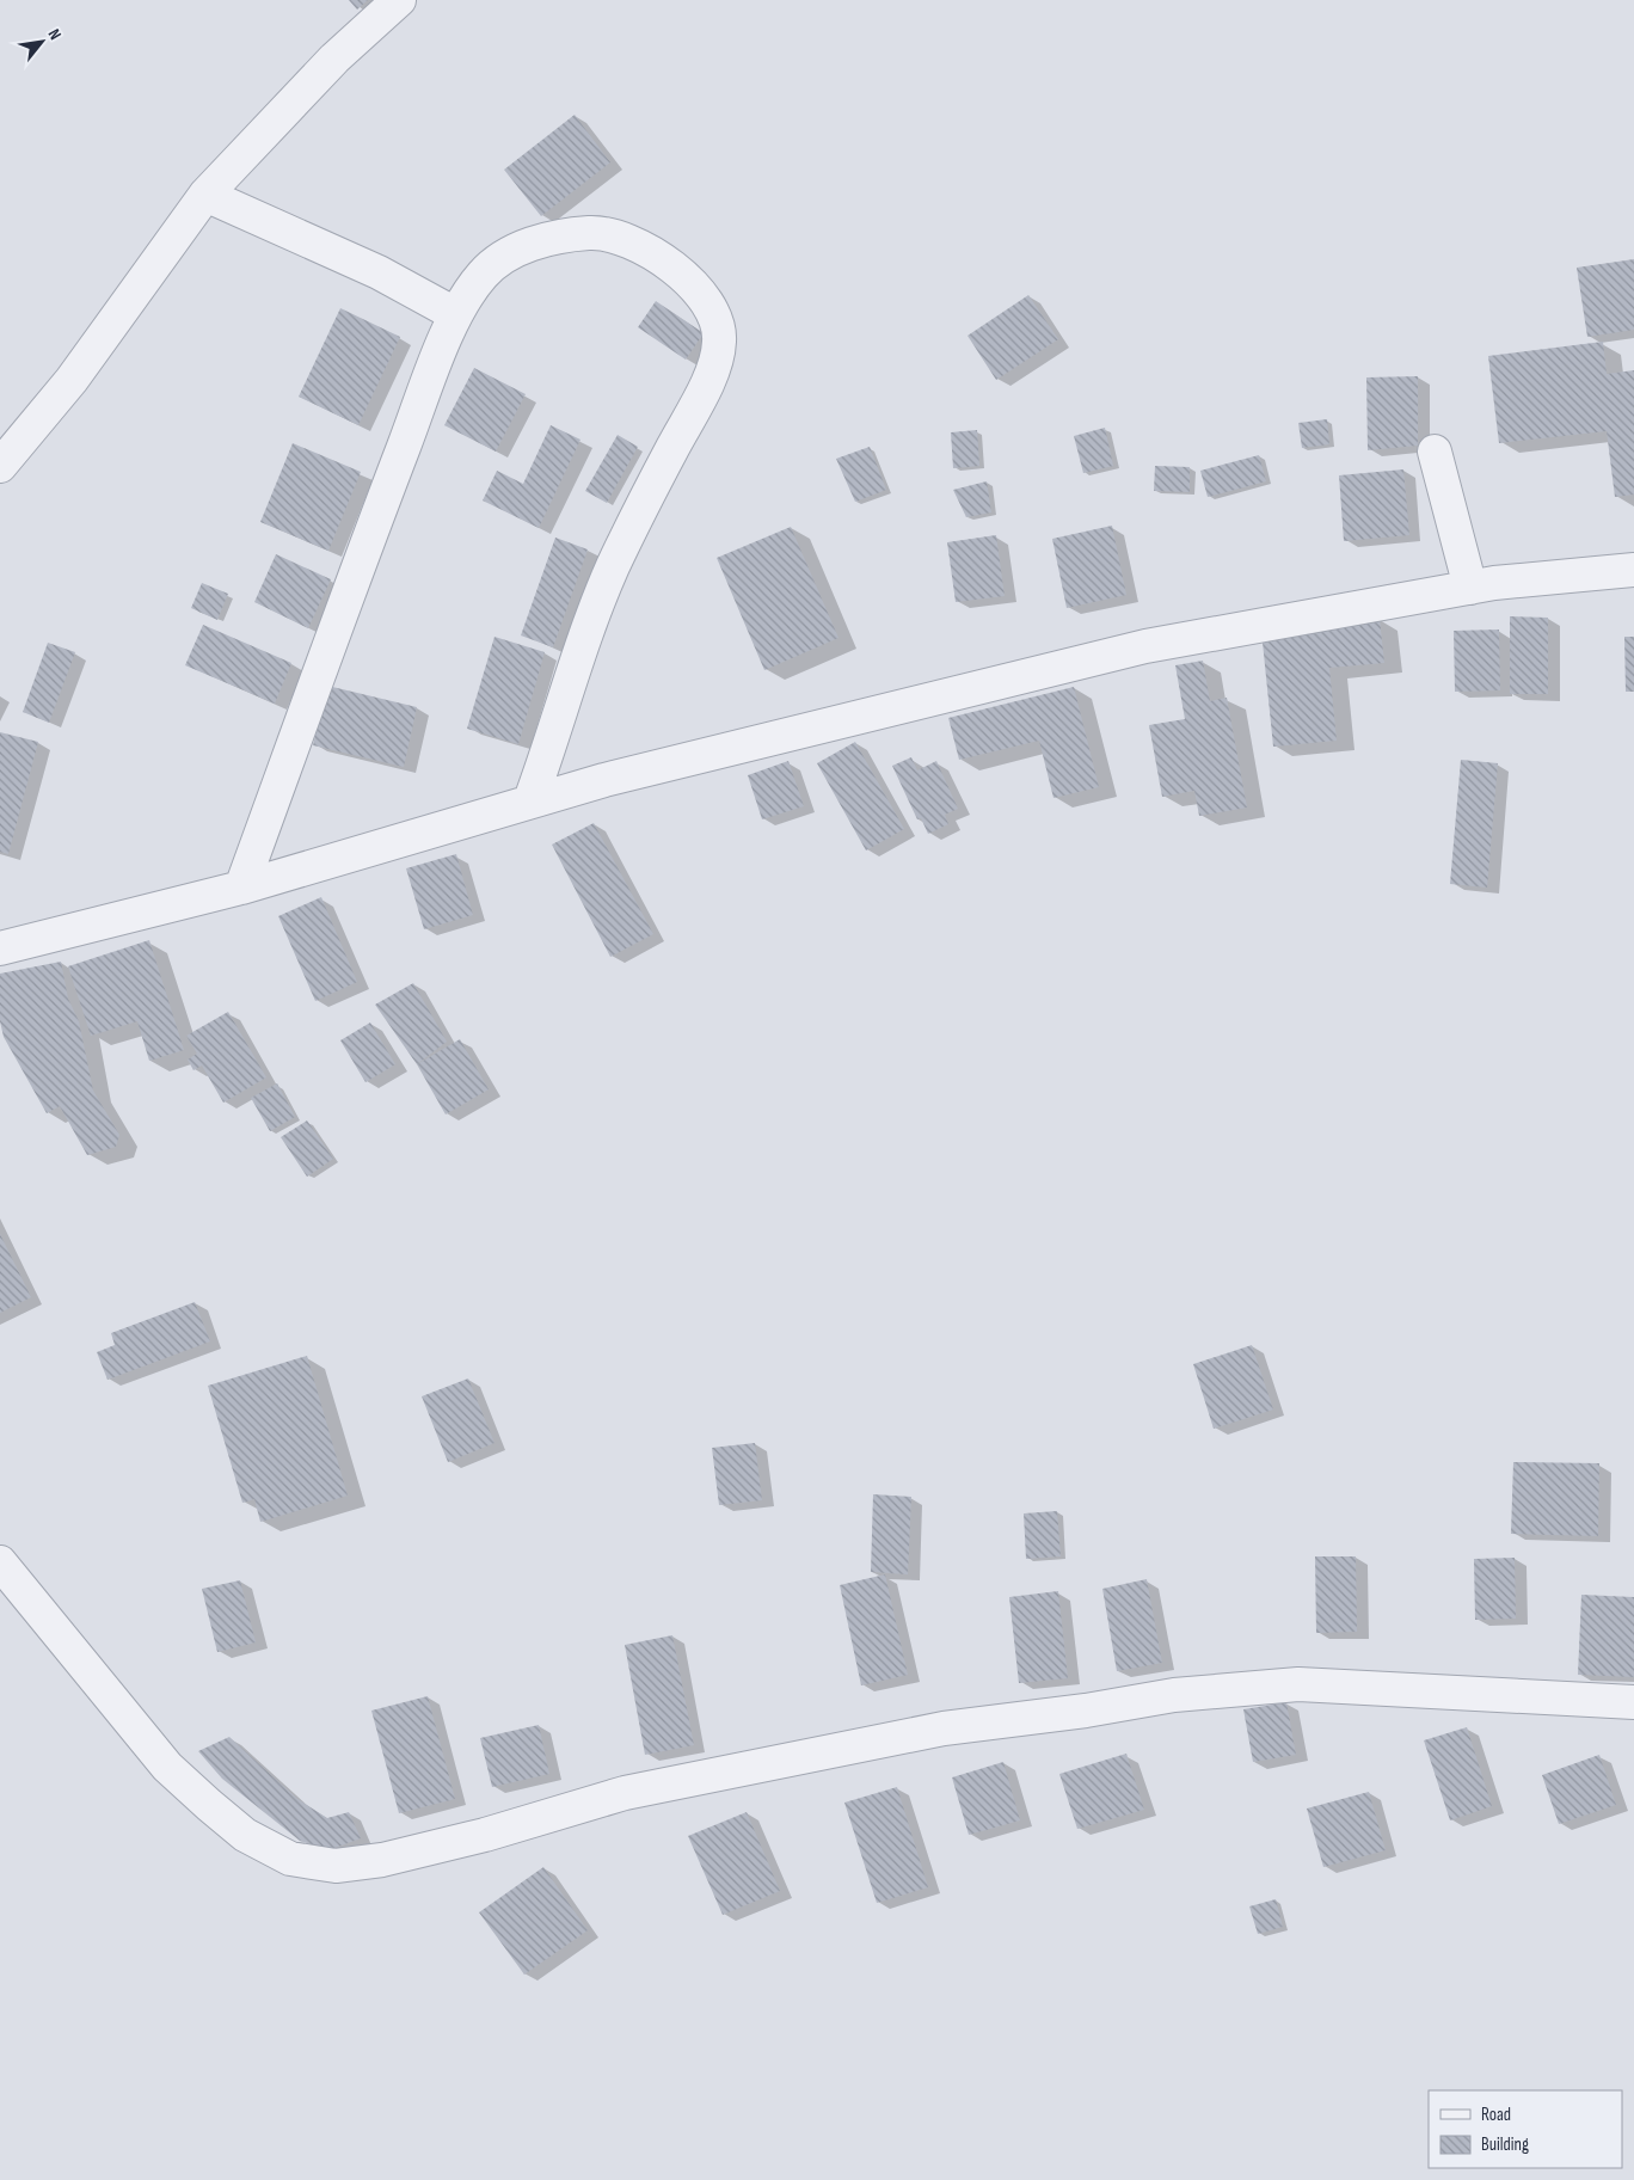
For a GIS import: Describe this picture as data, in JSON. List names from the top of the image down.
{
  "legend": ["Road", "Building"],
  "north": "top right"
}
